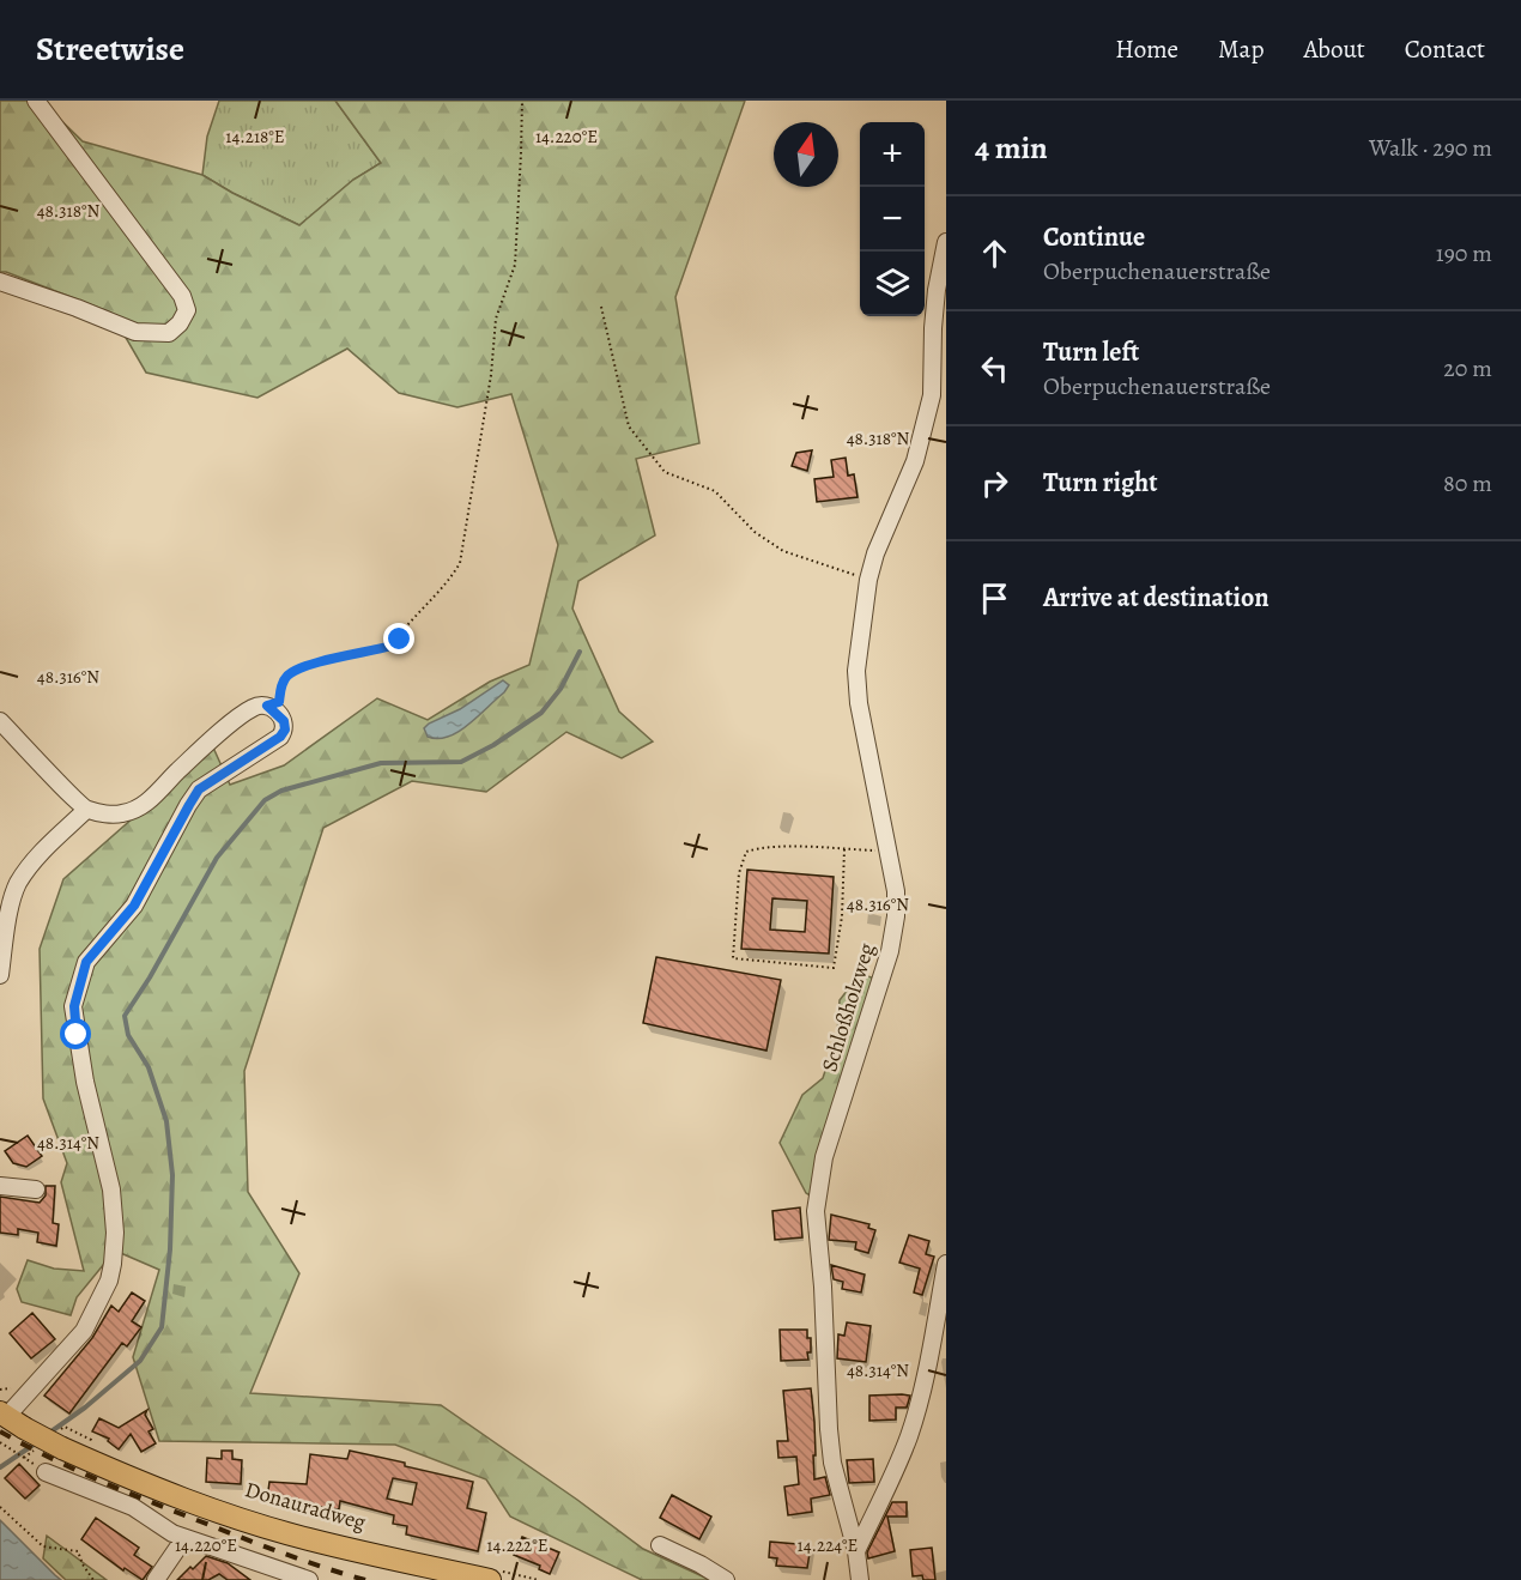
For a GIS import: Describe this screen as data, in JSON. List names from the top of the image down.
{
  "streets": {
    "street": ["Schloßholzweg"]
  },
  "north": "top",
  "page": {
    "header": "Streetwise",
    "nav": [
      "Home",
      "Map",
      "About",
      "Contact"
    ],
    "heading": ["4 min", "Walk · 290 m"],
    "map_buttons": ["+", "−"],
    "list": [
      ["Continue", "Oberpuchenauerstraße", "190 m"],
      ["Turn left", "Oberpuchenauerstraße", "20 m"],
      ["Turn right", "80 m"],
      "Arrive at destination"
    ]
  },
  "coordinates": [
    "14.218°E",
    "14.220°E",
    "48.318°N",
    "48.316°N",
    "48.314°N",
    "14.222°E",
    "14.224°E"
  ]
}
